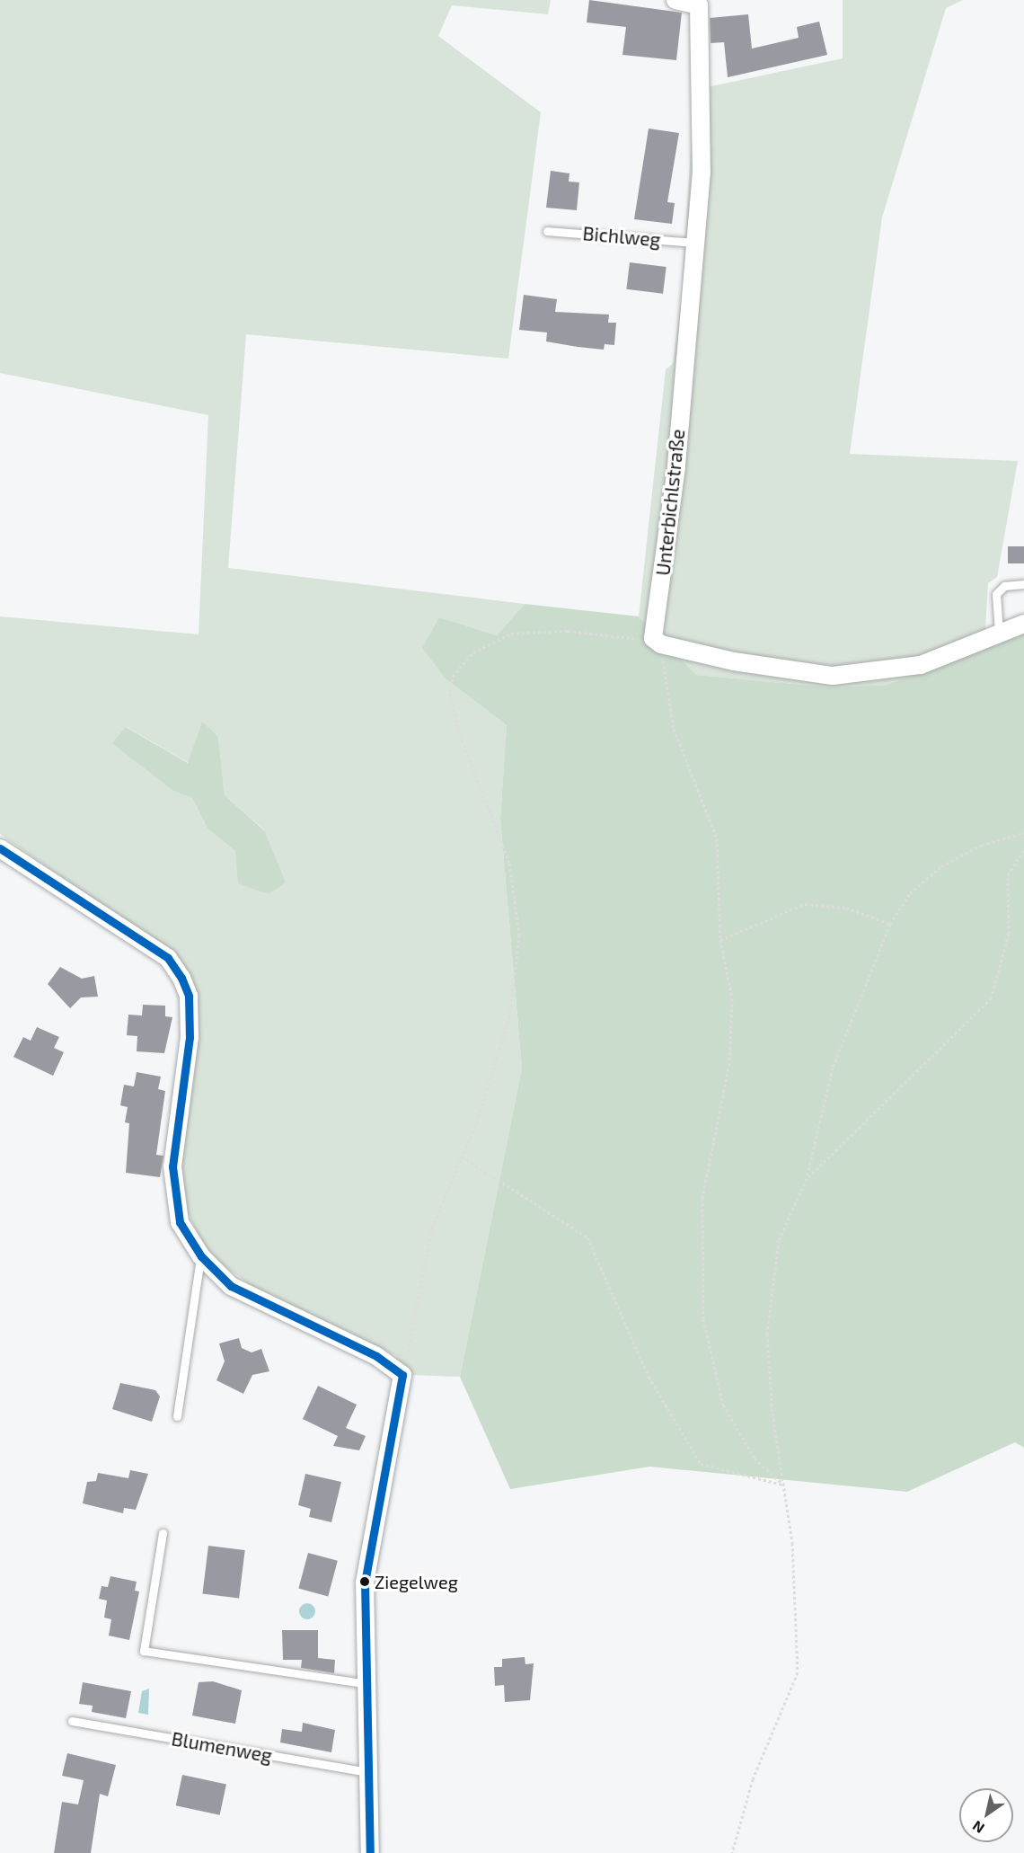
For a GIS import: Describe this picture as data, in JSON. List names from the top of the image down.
{
  "streets": {
    "street": ["Unterbichlstraße"],
    "lane": ["Bichlweg", "Blumenweg"]
  },
  "crossings": [
    ["Bichlweg", "Unterbichlstraße"]
  ],
  "places": ["Ziegelweg"],
  "north": "bottom left"
}
